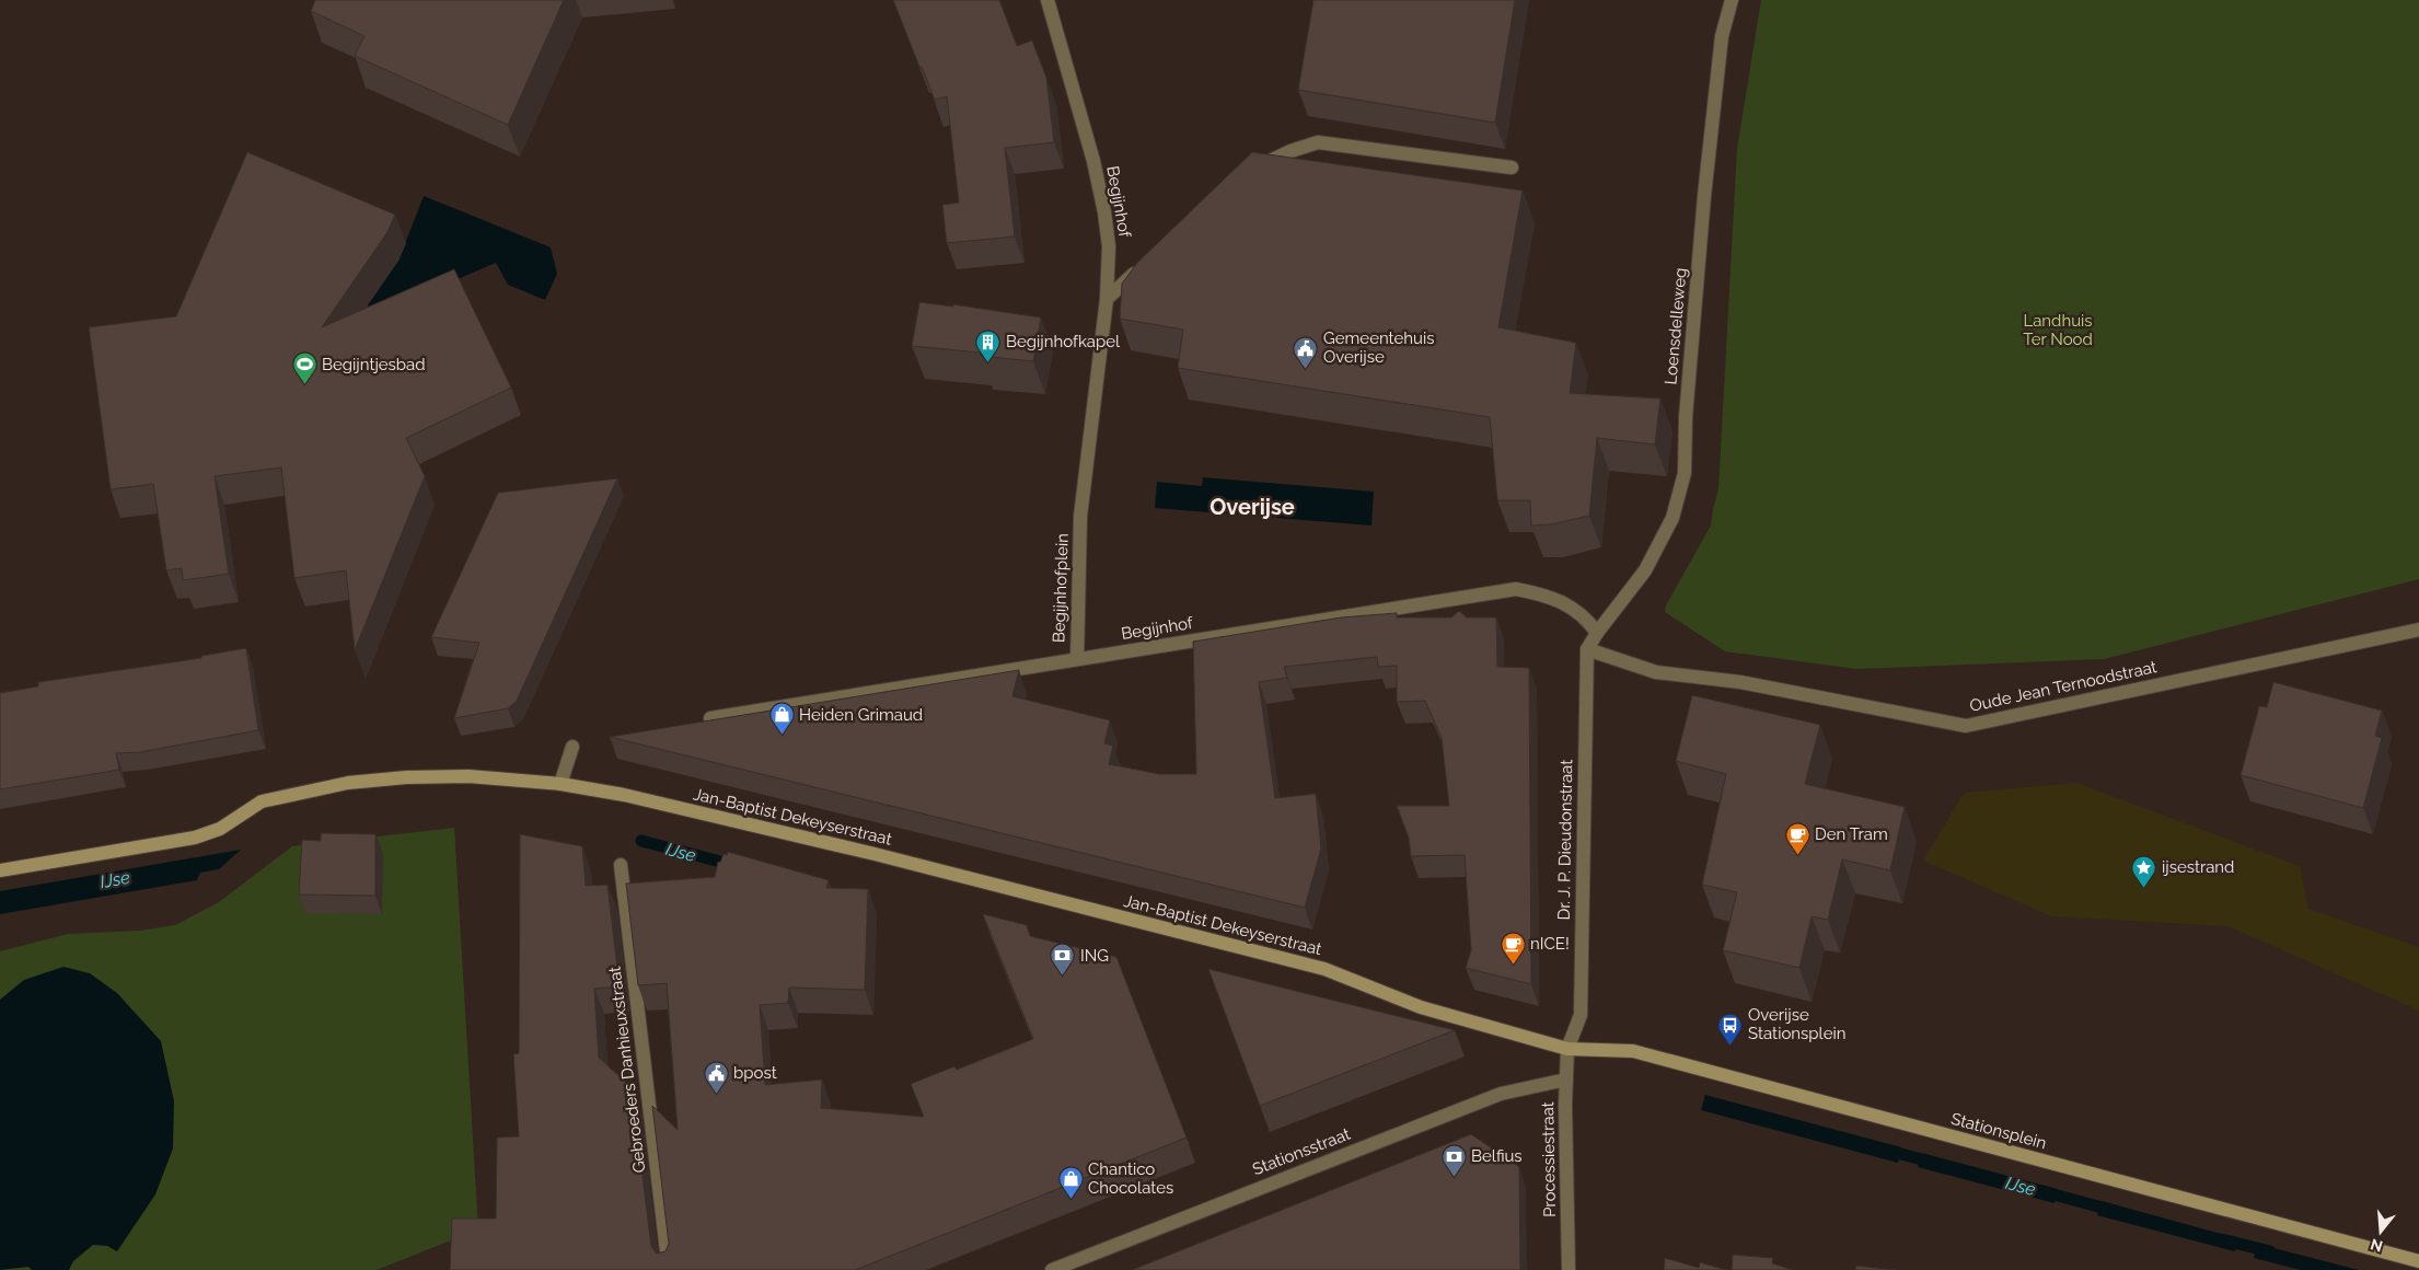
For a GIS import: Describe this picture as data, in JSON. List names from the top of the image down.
{
  "streets": {
    "main road": ["Jan-Baptist Dekeyserstraat", "Stationsplein"],
    "street": [
      "Begijnhof",
      "Loensdelleweg",
      "Begijnhofplein",
      "Oude Jean Ternoodstraat",
      "Dr. J. P. Dieudonstraat",
      "Gebroeders Danhieuxstraat",
      "Stationsstraat",
      "Processiestraat"
    ]
  },
  "crossings": [
    ["Begijnhof", "Loensdelleweg"],
    ["Begijnhof", "Begijnhofplein"],
    ["Begijnhof", "Dr. J. P. Dieudonstraat"],
    ["Loensdelleweg", "Dr. J. P. Dieudonstraat"],
    ["Oude Jean Ternoodstraat", "Dr. J. P. Dieudonstraat"],
    ["Jan-Baptist Dekeyserstraat", "Dr. J. P. Dieudonstraat"],
    ["Jan-Baptist Dekeyserstraat", "Stationsplein"],
    ["Jan-Baptist Dekeyserstraat", "Processiestraat"],
    ["Dr. J. P. Dieudonstraat", "Stationsplein"],
    ["Dr. J. P. Dieudonstraat", "Processiestraat"],
    ["Stationsplein", "Processiestraat"],
    ["Stationsstraat", "Processiestraat"]
  ],
  "districts": ["Overijse"],
  "water": ["IJse"],
  "parks": ["Landhuis Ter Nood"],
  "places": {
    "building": ["Begijnhofkapel"],
    "public building": ["Gemeentehuis Overijse", "bpost"],
    "sports": ["Begijntjesbad"],
    "shop": ["Heiden Grimaud", "Chantico Chocolates"],
    "cafe": ["Den Tram", "nICE!"],
    "place": ["ijsestrand"],
    "bank": ["ING", "Belfius"],
    "bus stop": ["Overijse Stationsplein"]
  },
  "north": "bottom"
}
